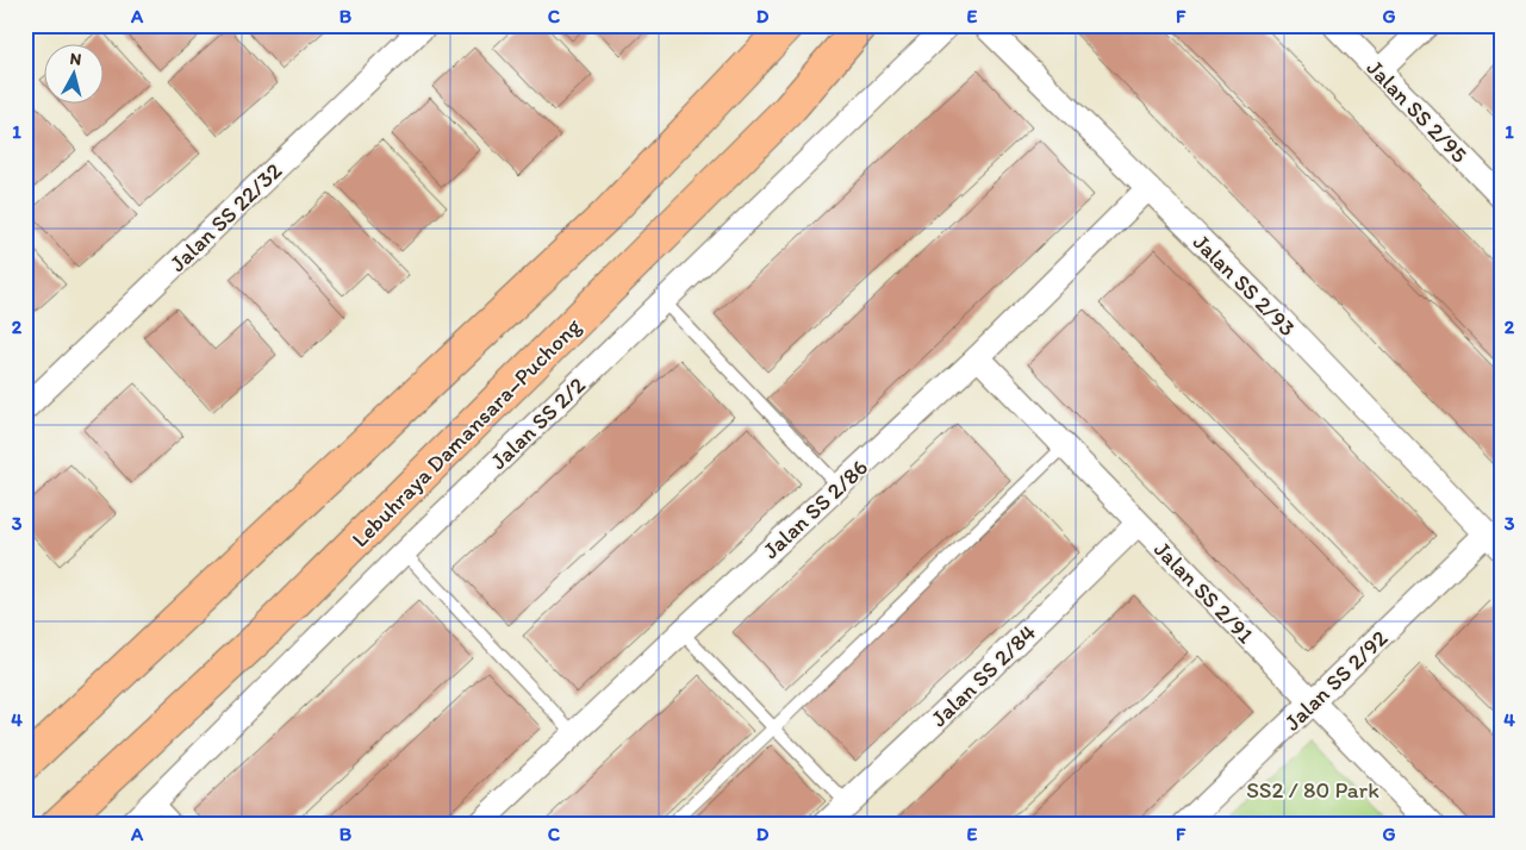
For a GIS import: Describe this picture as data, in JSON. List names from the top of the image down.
{
  "streets": {
    "highway": ["Lebuhraya Damansara–Puchong"],
    "street": [
      "Jalan SS 2/95",
      "Jalan SS 22/32",
      "Jalan SS 2/93",
      "Jalan SS 2/2",
      "Jalan SS 2/86",
      "Jalan SS 2/91",
      "Jalan SS 2/84",
      "Jalan SS 2/92"
    ]
  },
  "crossings": [
    ["Jalan SS 2/93", "Jalan SS 2/86"],
    ["Jalan SS 2/93", "Jalan SS 2/92"],
    ["Jalan SS 2/86", "Jalan SS 2/91"],
    ["Jalan SS 2/91", "Jalan SS 2/84"],
    ["Jalan SS 2/91", "Jalan SS 2/92"]
  ],
  "parks": ["SS2 / 80 Park"],
  "north": "top",
  "grid": {
    "columns": [
      "A",
      "B",
      "C",
      "D",
      "E",
      "F",
      "G"
    ],
    "rows": [
      "1",
      "2",
      "3",
      "4"
    ]
  }
}
